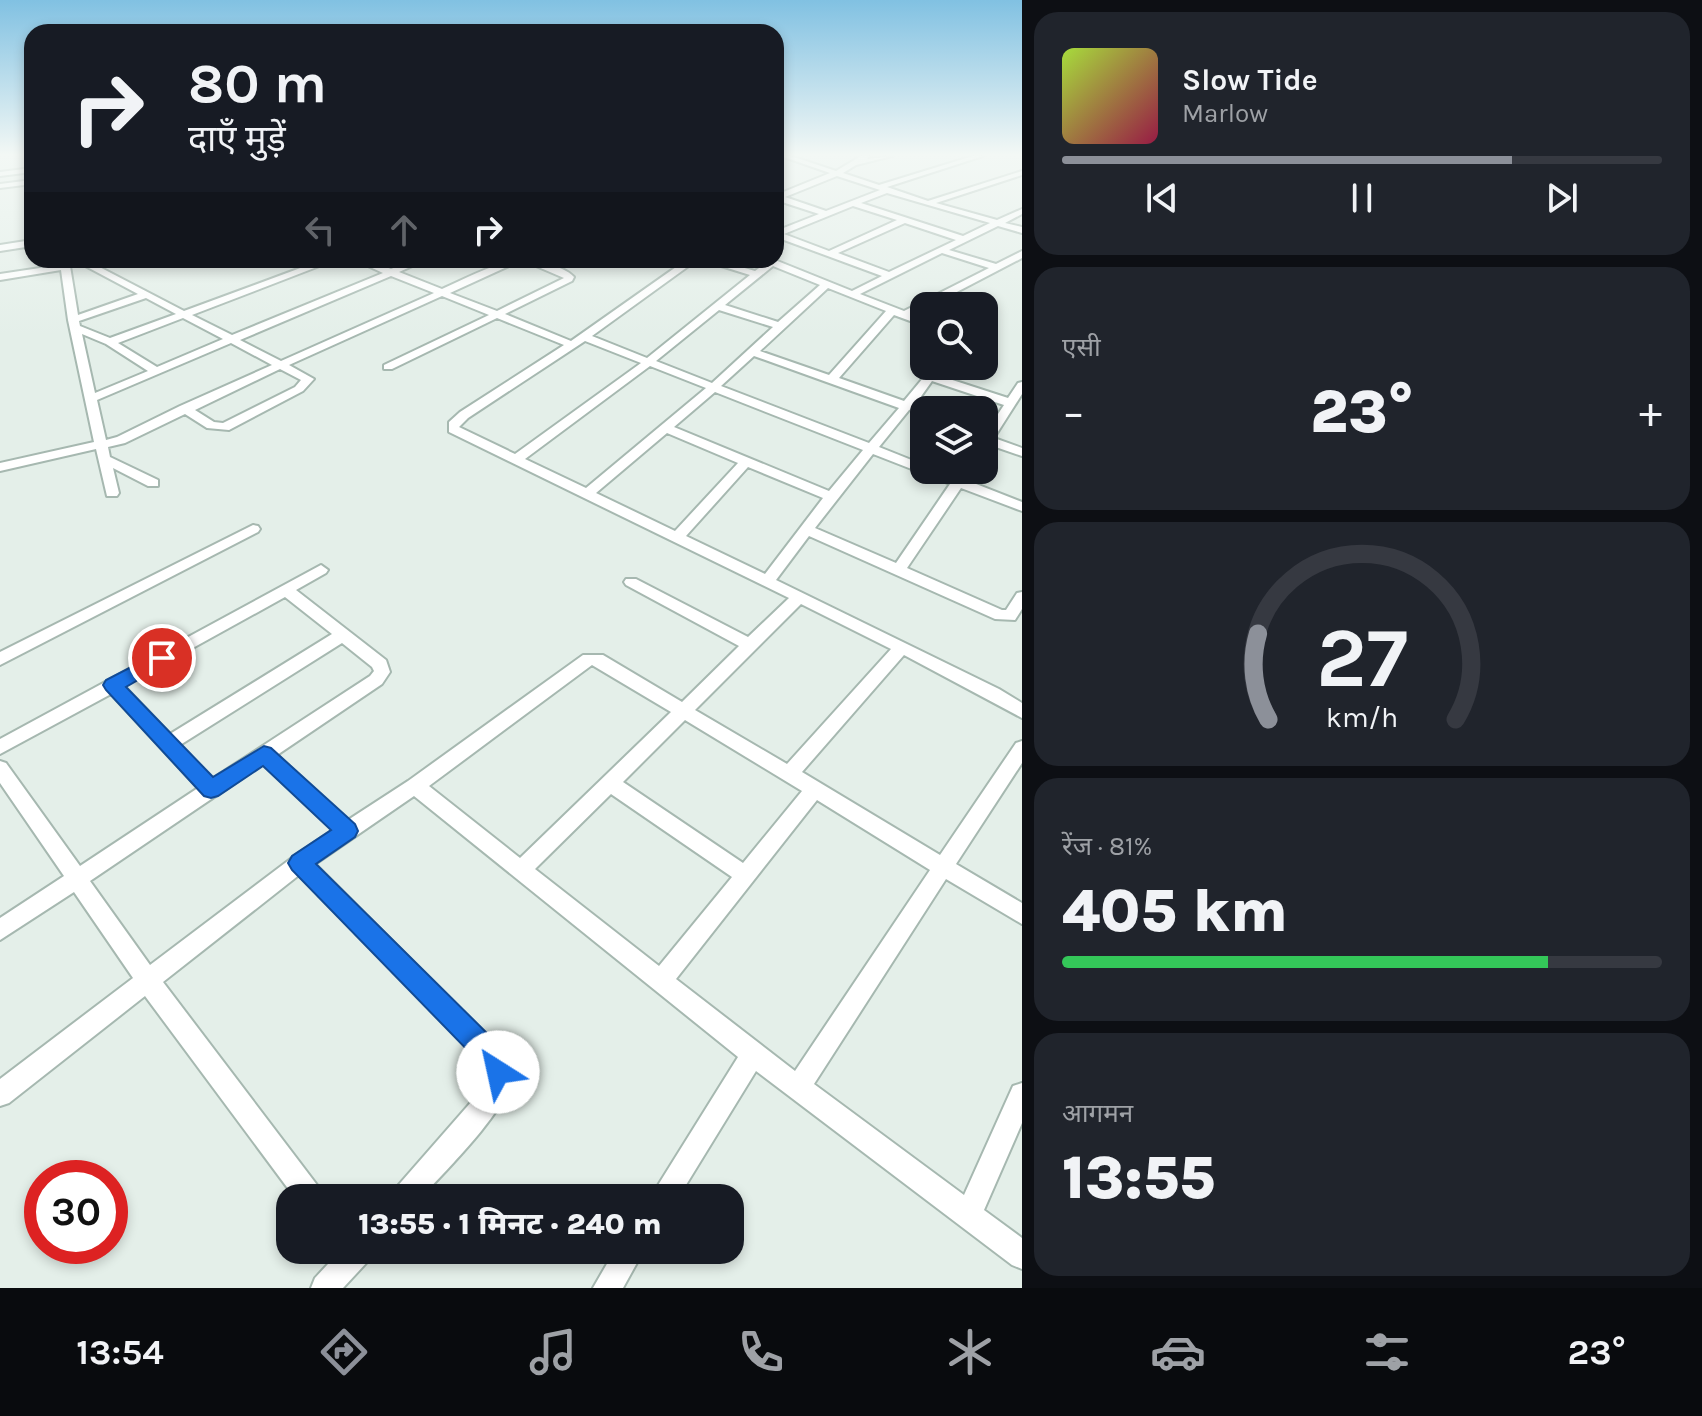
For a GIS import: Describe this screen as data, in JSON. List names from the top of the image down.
{
  "page": {
    "turn": ["80 m", "दाएँ मुड़ें"],
    "song": ["Slow Tide", "Marlow"],
    "tile": [
      "एसी",
      ["रेंज · 81%", "405 km"],
      ["आगमन", "13:55"]
    ],
    "heat": ["−", "23°", "+"],
    "limit": "30",
    "trip": "13:55 · 1 मिनट · 240 m",
    "tabs": ["13:54", "23°"],
    "gauge": ["27", "km/h"]
  }
}
